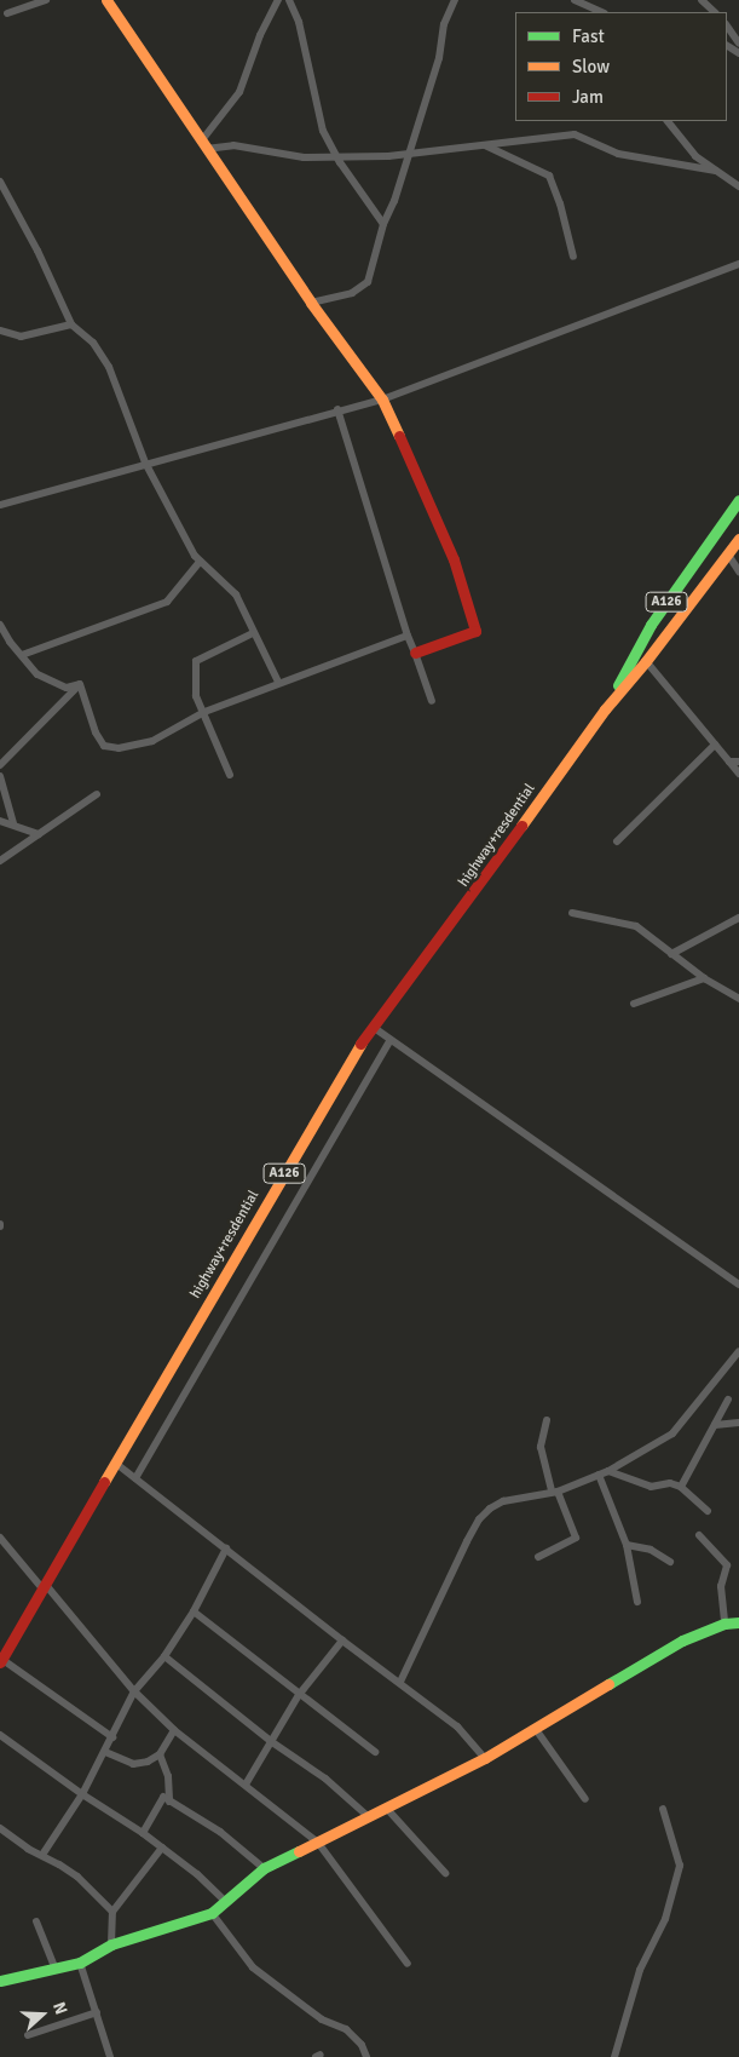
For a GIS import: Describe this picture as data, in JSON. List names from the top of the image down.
{
  "streets": {
    "main road": ["A126", "highway+resdential"]
  },
  "crossings": [
    ["A126", "highway+resdential"]
  ],
  "legend": ["Fast", "Slow", "Jam"],
  "north": "right"
}
